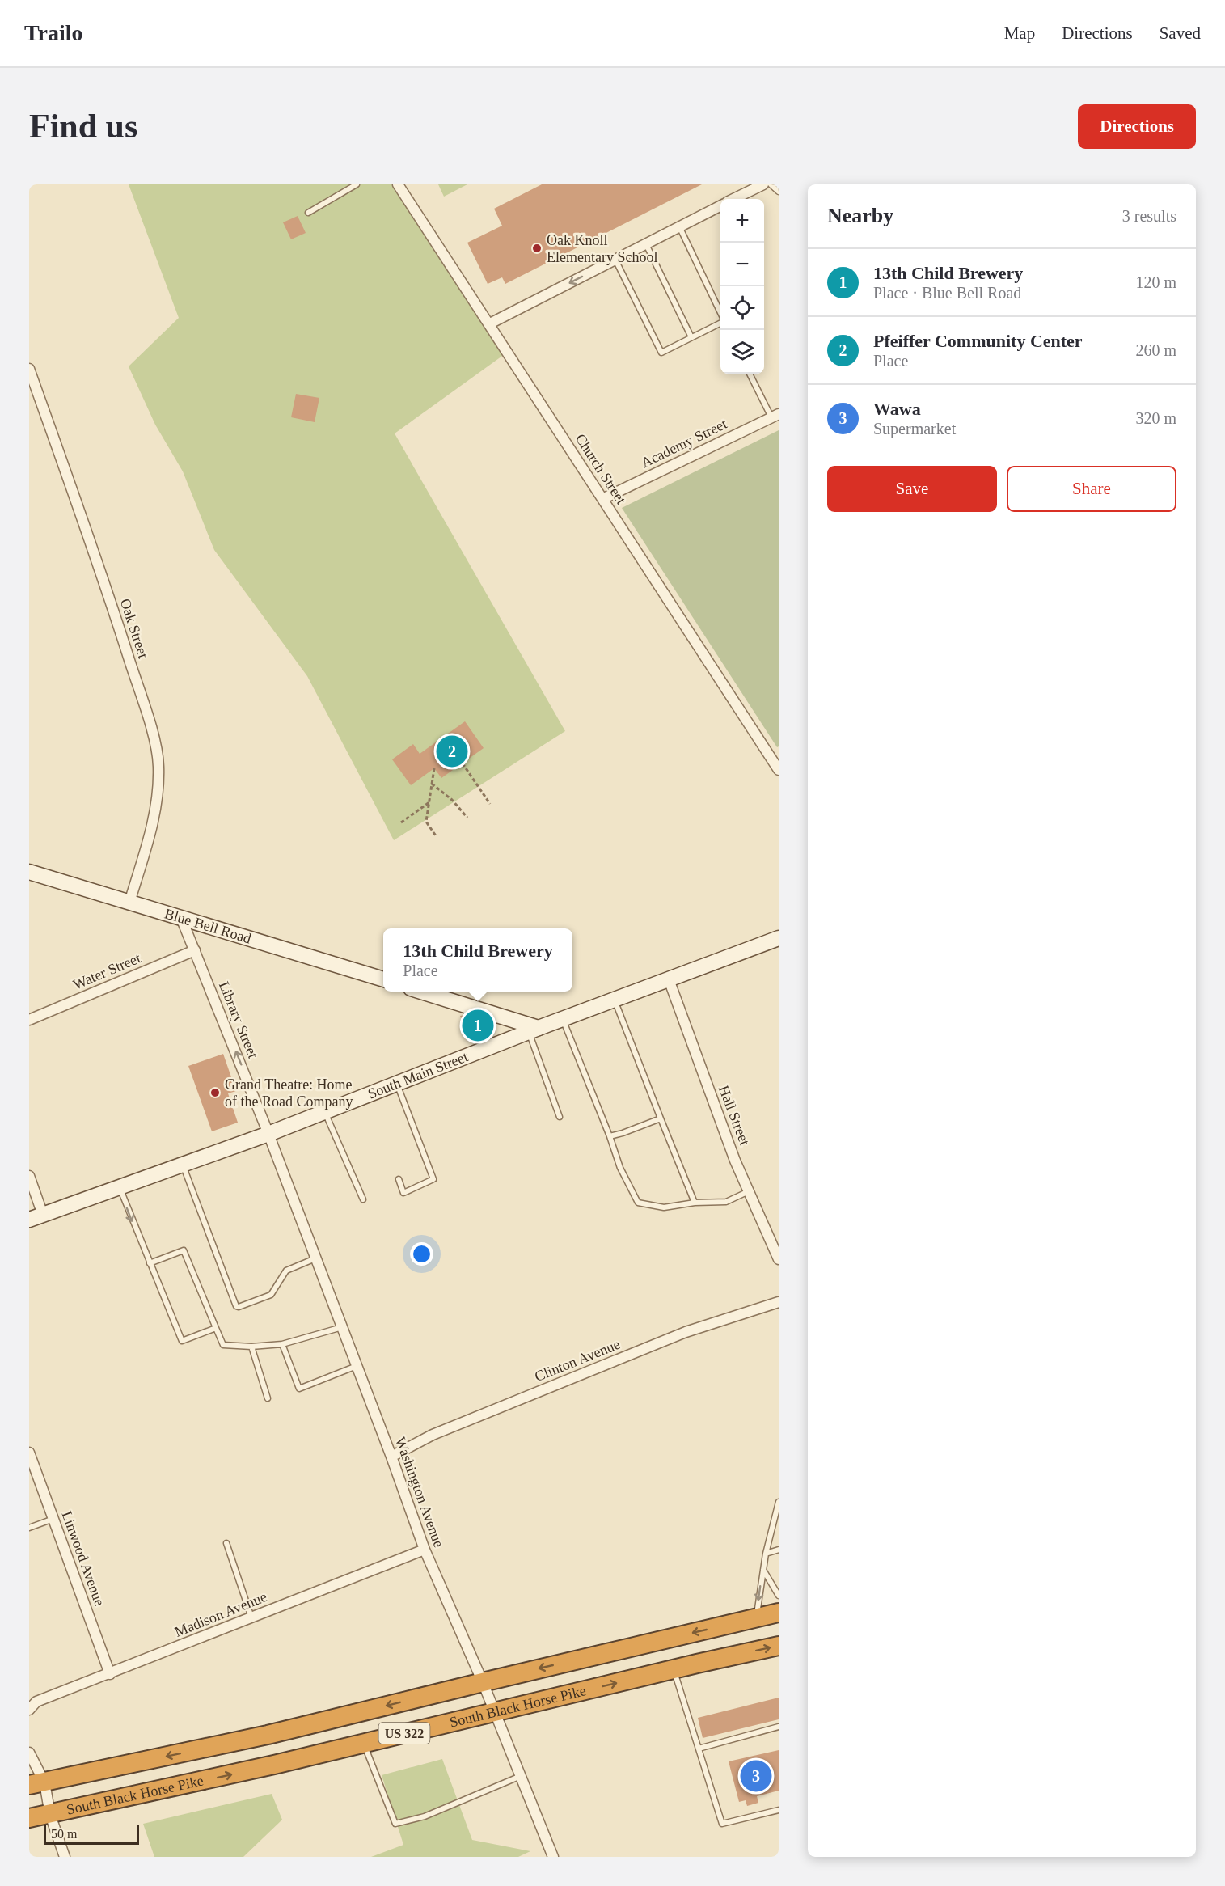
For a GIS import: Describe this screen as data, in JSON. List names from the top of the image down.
{
  "streets": {
    "highway": ["South Black Horse Pike", "US 322"],
    "street": [
      "Academy Street",
      "Church Street",
      "Oak Street",
      "Blue Bell Road",
      "Water Street",
      "Library Street",
      "South Main Street",
      "Hall Street",
      "Clinton Avenue",
      "Washington Avenue",
      "Linwood Avenue",
      "Madison Avenue"
    ]
  },
  "crossings": [
    ["Academy Street", "Church Street"],
    ["Oak Street", "Blue Bell Road"],
    ["Blue Bell Road", "Library Street"],
    ["Water Street", "Library Street"],
    ["Library Street", "South Main Street"],
    ["Library Street", "Washington Avenue"],
    ["South Main Street", "Hall Street"],
    ["South Main Street", "Washington Avenue"],
    ["Clinton Avenue", "Washington Avenue"],
    ["Washington Avenue", "Madison Avenue"],
    ["Washington Avenue", "South Black Horse Pike"],
    ["Washington Avenue", "US 322"],
    ["Linwood Avenue", "Madison Avenue"]
  ],
  "one_way": ["Library Street"],
  "places": ["Oak Knoll Elementary School", "Grand Theatre: Home of the Road Company"],
  "scale_bar": "50 m",
  "page": {
    "header": "Trailo",
    "nav": ["Map", "Directions", "Saved"],
    "buttons": [
      "Directions",
      ["Save", "Share"]
    ],
    "title": "Find us",
    "heading": ["Nearby", "3 results"],
    "map_buttons": ["+", "−"],
    "list": [
      {
        "mark": "1",
        "name": "13th Child Brewery",
        "note": "Place · Blue Bell Road",
        "value": "120 m"
      },
      {
        "mark": "2",
        "name": "Pfeiffer Community Center",
        "note": "Place",
        "value": "260 m"
      },
      {
        "mark": "3",
        "name": "Wawa",
        "note": "Supermarket",
        "value": "320 m"
      }
    ],
    "pins": ["2", "1", "3"],
    "popup": ["13th Child Brewery", "Place"],
    "scale": "50 m"
  }
}
